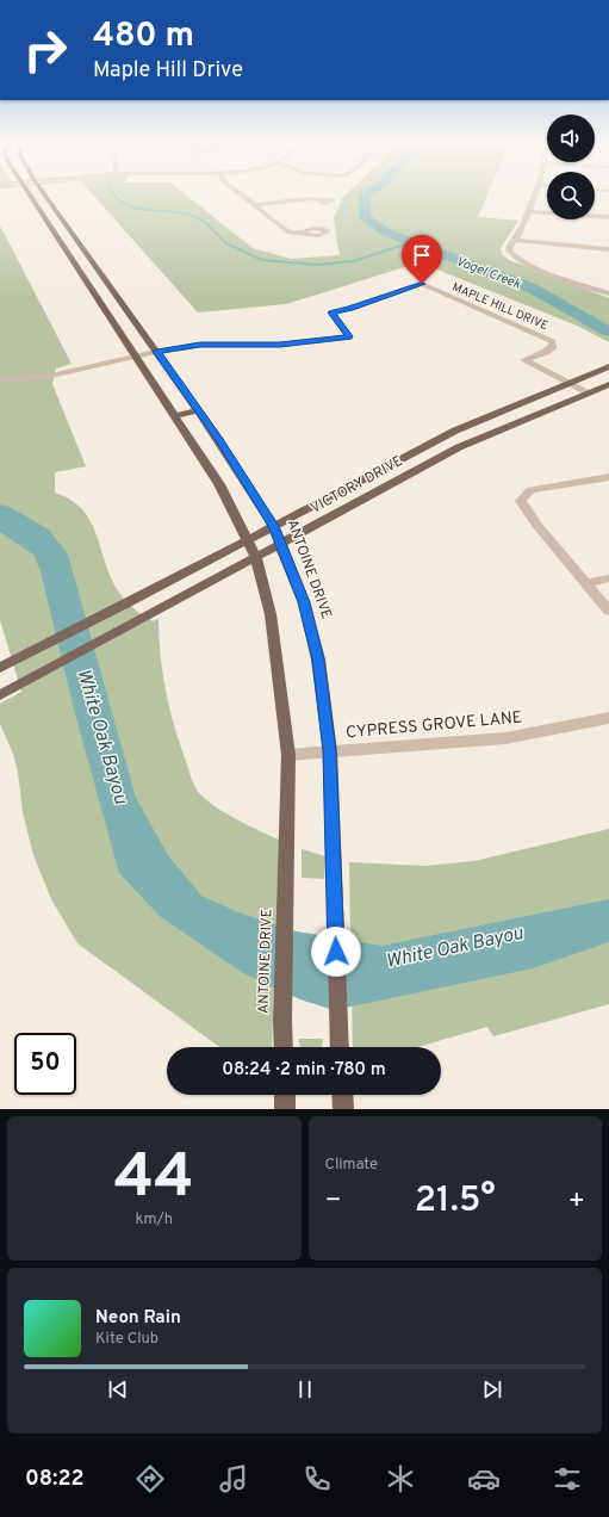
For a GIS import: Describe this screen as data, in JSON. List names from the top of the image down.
{
  "streets": {
    "main road": ["VICTORY DRIVE", "ANTOINE DRIVE"],
    "street": ["MAPLE HILL DRIVE", "CYPRESS GROVE LANE"]
  },
  "crossings": [
    ["MAPLE HILL DRIVE", "VICTORY DRIVE"],
    ["MAPLE HILL DRIVE", "ANTOINE DRIVE"],
    ["VICTORY DRIVE", "ANTOINE DRIVE"],
    ["ANTOINE DRIVE", "CYPRESS GROVE LANE"]
  ],
  "water": ["Vogel Creek", "White Oak Bayou"],
  "page": {
    "turn": ["480 m", "Maple Hill Drive"],
    "limit": "50",
    "trip": "08:24 · 2 min · 780 m",
    "tile": [
      ["44", "km/h"],
      "Climate"
    ],
    "heat": ["−", "21.5°", "+"],
    "song": ["Neon Rain", "Kite Club"],
    "tabs": "08:22"
  }
}
